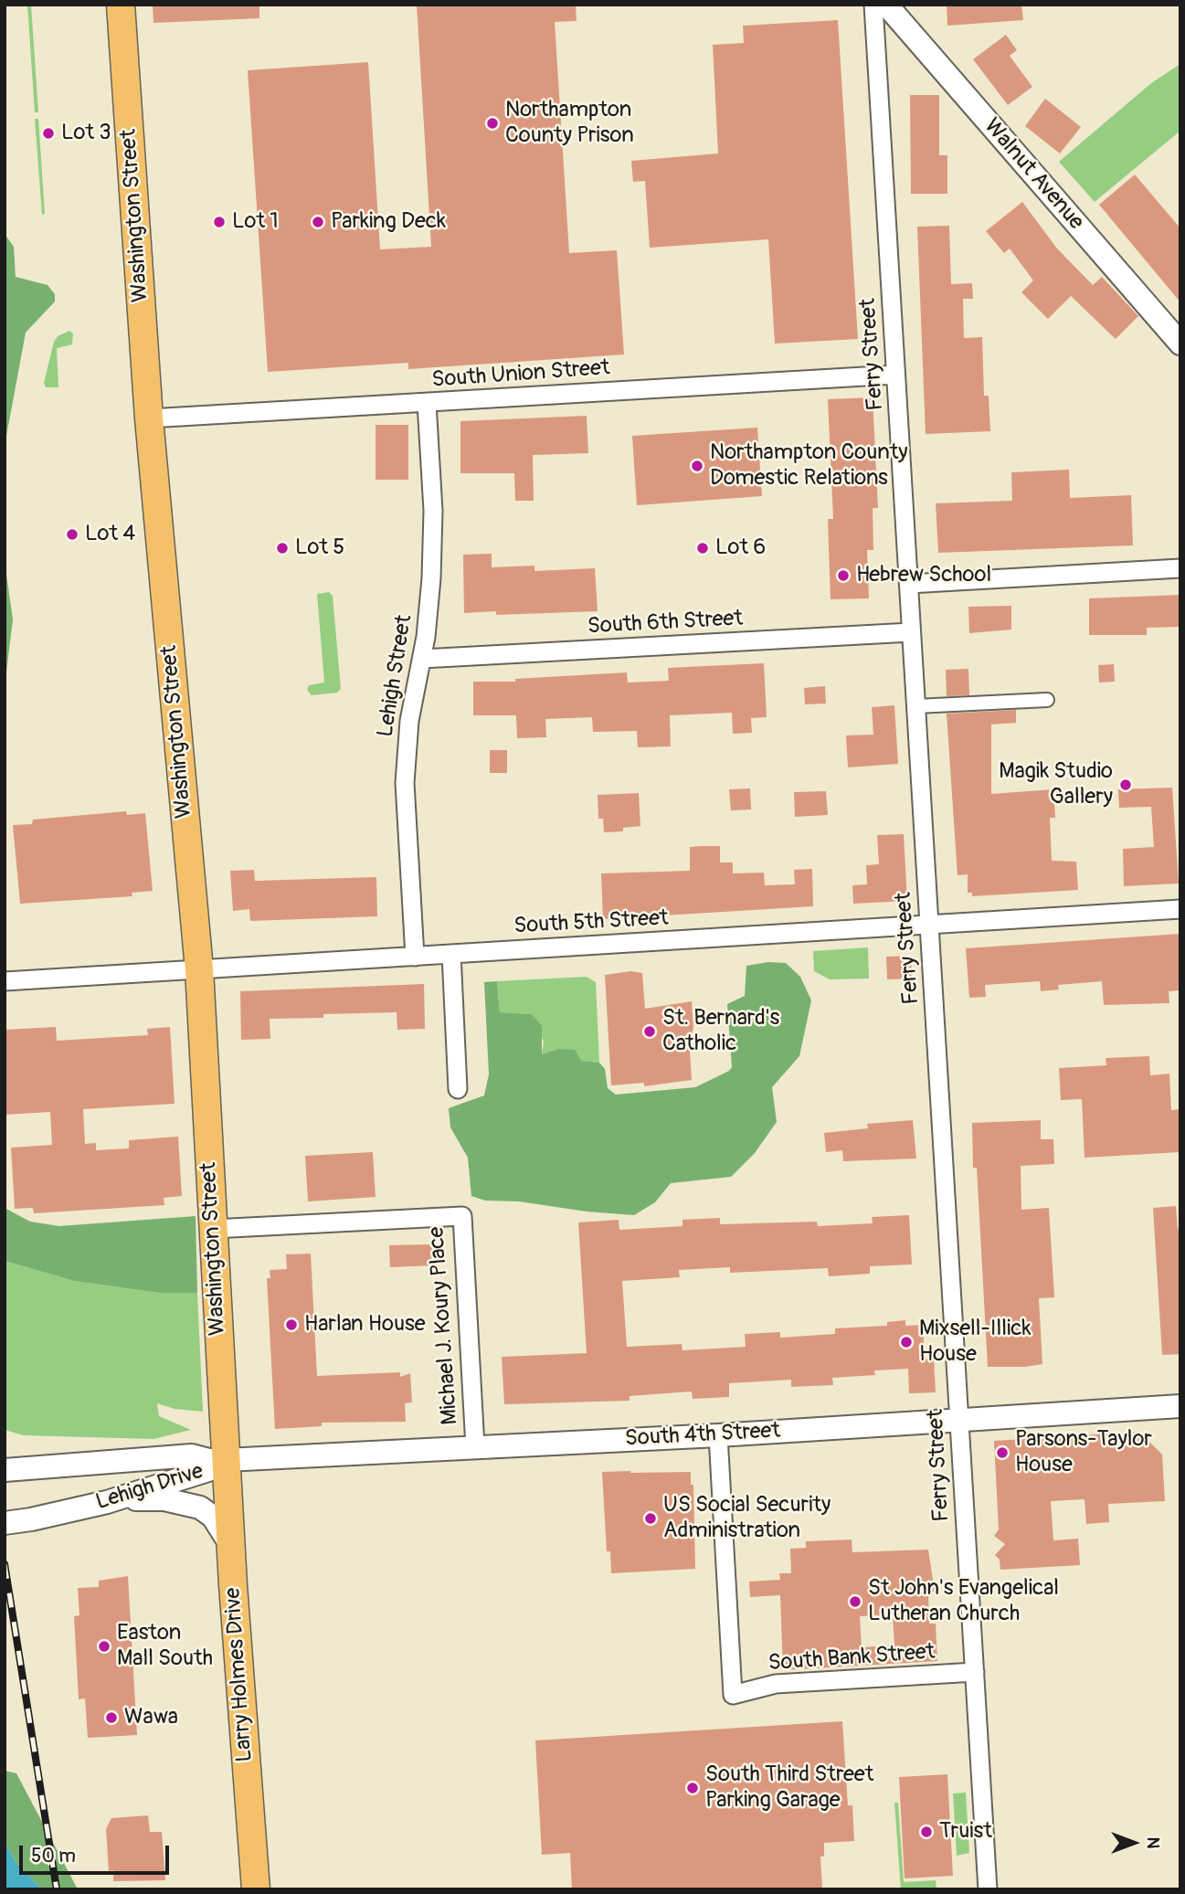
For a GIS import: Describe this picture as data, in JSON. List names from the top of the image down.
{
  "streets": {
    "main road": ["Washington Street", "Larry Holmes Drive"],
    "street": [
      "Walnut Avenue",
      "Ferry Street",
      "South Union Street",
      "South 6th Street",
      "Lehigh Street",
      "South 5th Street",
      "Michael J. Koury Place",
      "South 4th Street",
      "Lehigh Drive",
      "South Bank Street"
    ]
  },
  "crossings": [
    ["Washington Street", "South Union Street"],
    ["Washington Street", "South 5th Street"],
    ["Washington Street", "Michael J. Koury Place"],
    ["Washington Street", "South 4th Street"],
    ["Washington Street", "Lehigh Drive"],
    ["Washington Street", "Larry Holmes Drive"],
    ["Ferry Street", "South Union Street"],
    ["Ferry Street", "South 6th Street"],
    ["Ferry Street", "South 5th Street"],
    ["Ferry Street", "South 4th Street"],
    ["Ferry Street", "South Bank Street"],
    ["South Union Street", "Lehigh Street"],
    ["South 6th Street", "Lehigh Street"],
    ["Lehigh Street", "South 5th Street"],
    ["Michael J. Koury Place", "South 4th Street"],
    ["South 4th Street", "Lehigh Drive"],
    ["South 4th Street", "South Bank Street"],
    ["South 4th Street", "Larry Holmes Drive"],
    ["Lehigh Drive", "Larry Holmes Drive"]
  ],
  "places": [
    "Northampton County Prison",
    "Lot 3",
    "Lot 1",
    "Parking Deck",
    "Northampton County Domestic Relations",
    "Lot 4",
    "Lot 5",
    "Lot 6",
    "Hebrew School",
    "Magik Studio Gallery",
    "St. Bernard's Catholic",
    "Harlan House",
    "Mixsell-Illick House",
    "Parsons-Taylor House",
    "US Social Security Administration",
    "St John's Evangelical Lutheran Church",
    "Easton Mall South",
    "Wawa",
    "South Third Street Parking Garage",
    "Truist"
  ],
  "scale_bar": "50 m",
  "north": "right"
}
